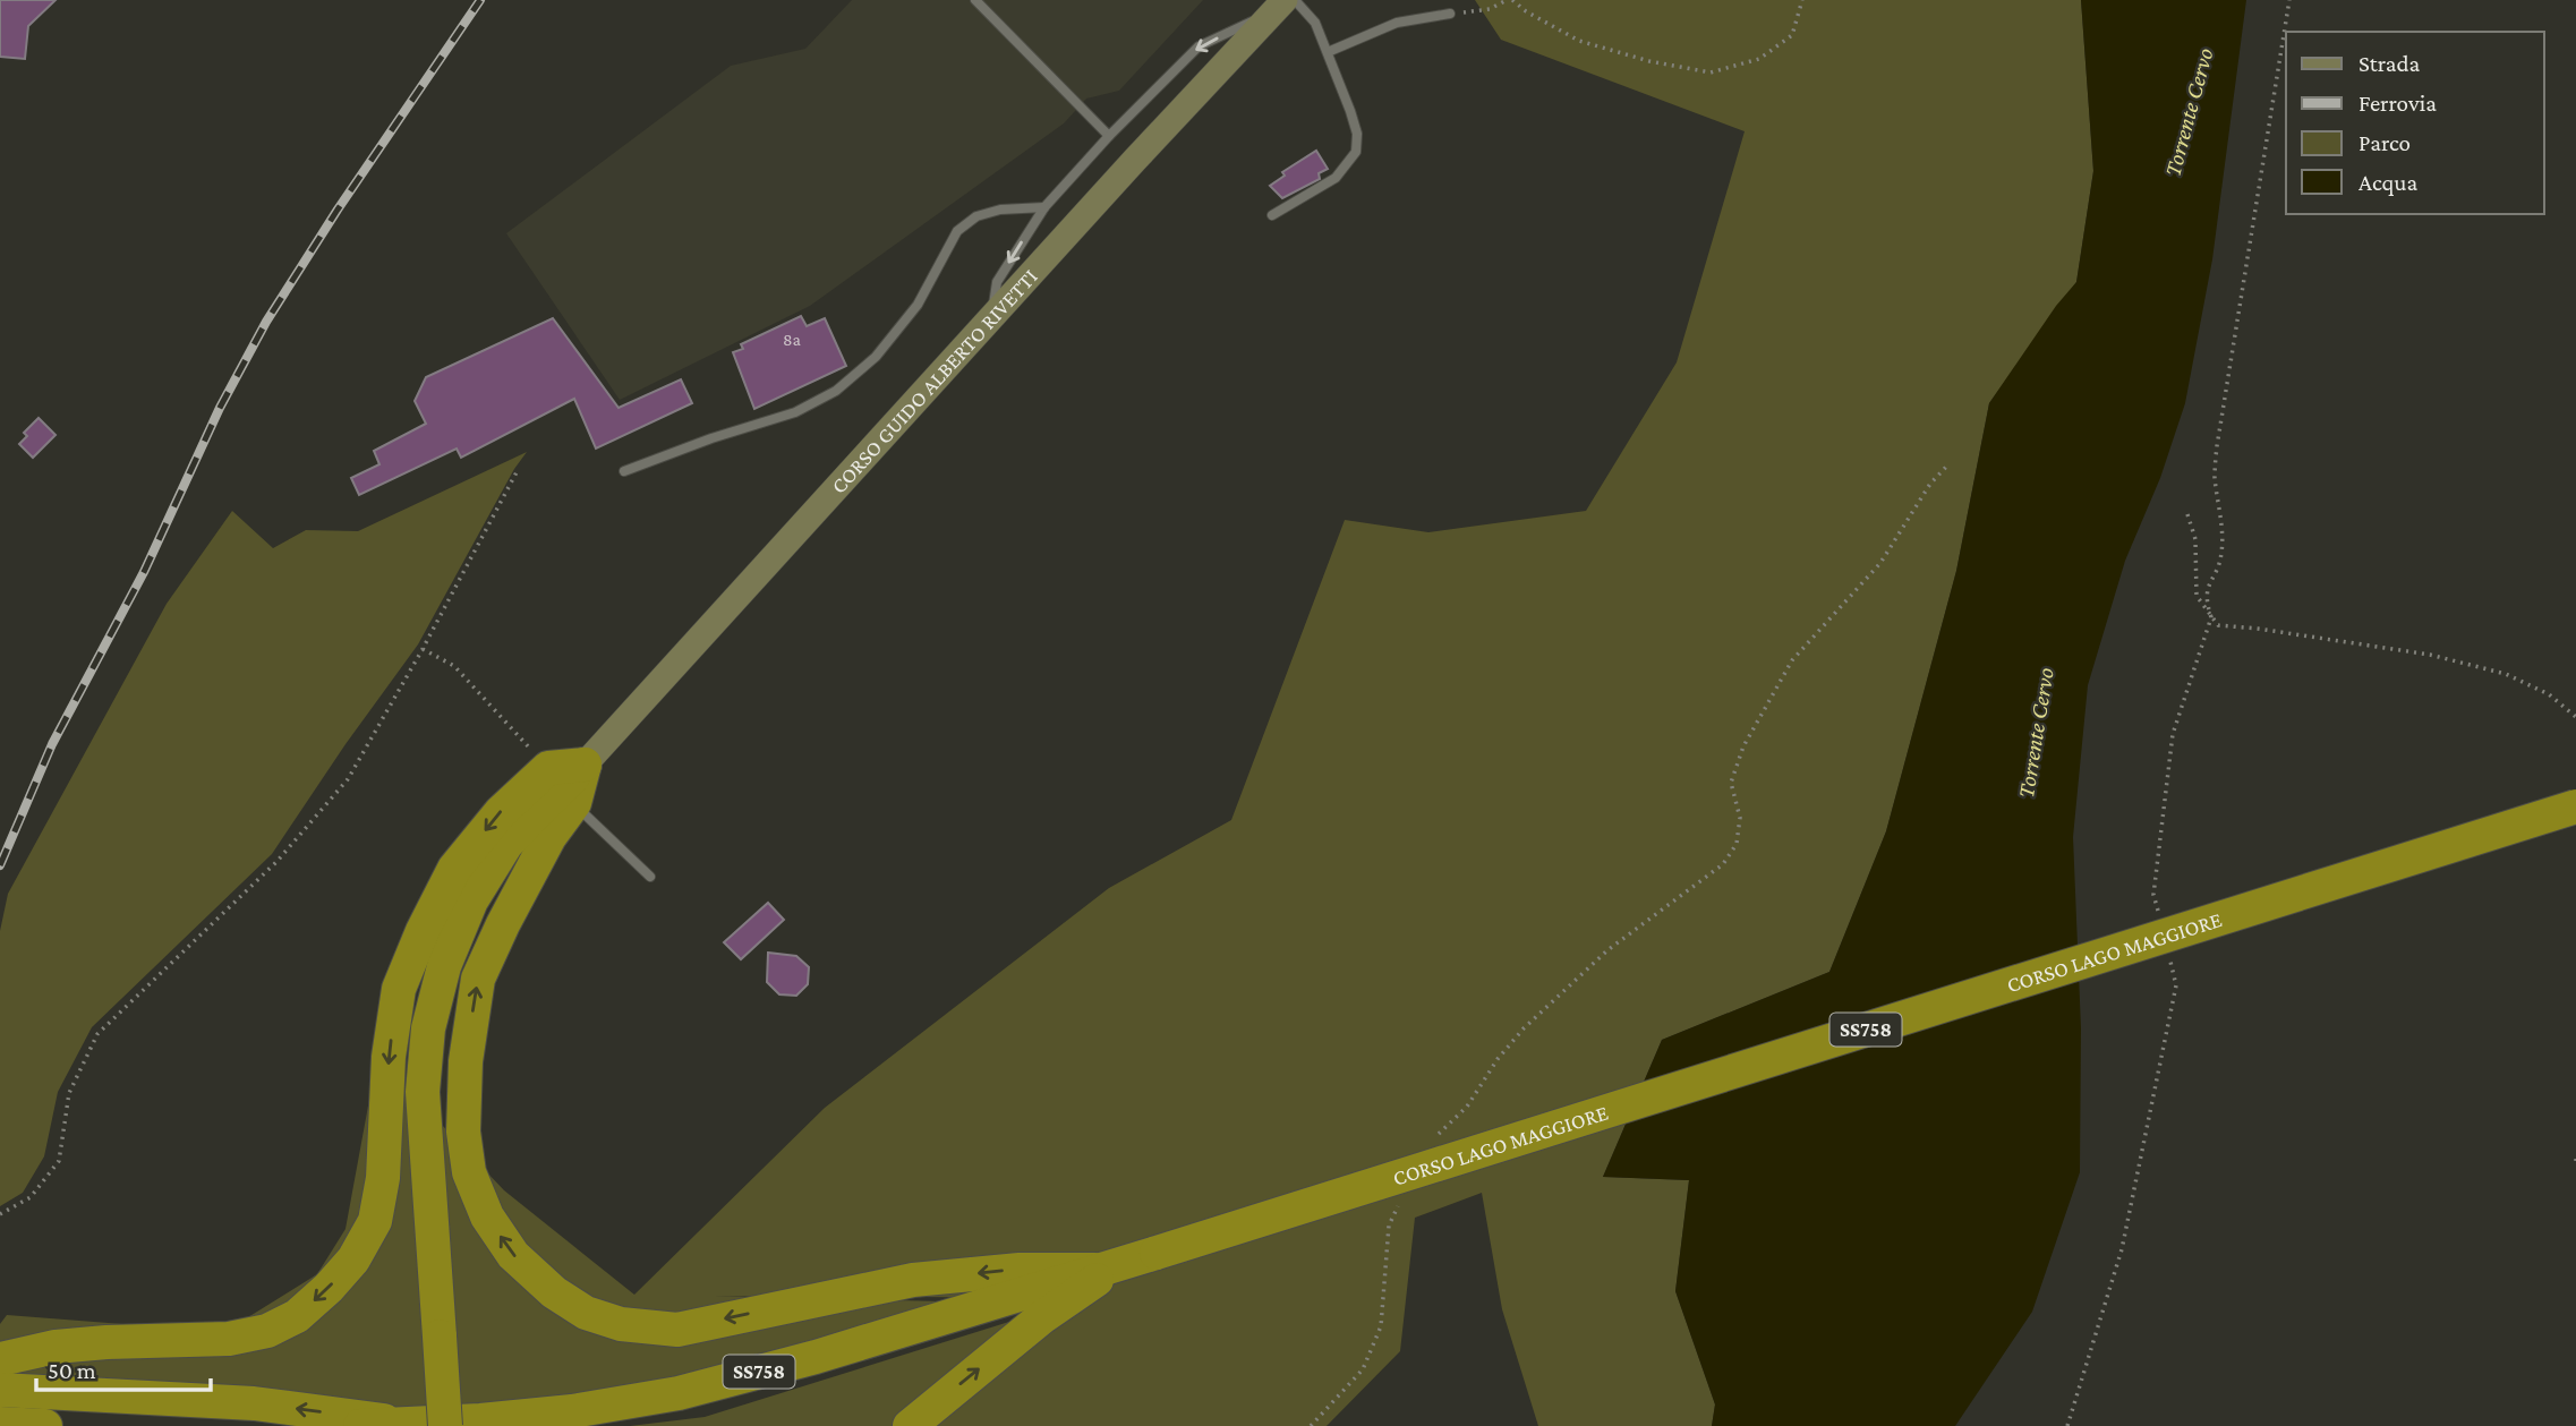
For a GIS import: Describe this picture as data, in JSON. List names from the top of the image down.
{
  "streets": {
    "highway": ["CORSO LAGO MAGGIORE", "SS758"],
    "main road": ["CORSO GUIDO ALBERTO RIVETTI"]
  },
  "water": ["Torrente Cervo"],
  "house_numbers": ["8a"],
  "legend": [
    "Strada",
    "Ferrovia",
    "Parco",
    "Acqua"
  ],
  "scale_bar": "50 m"
}
